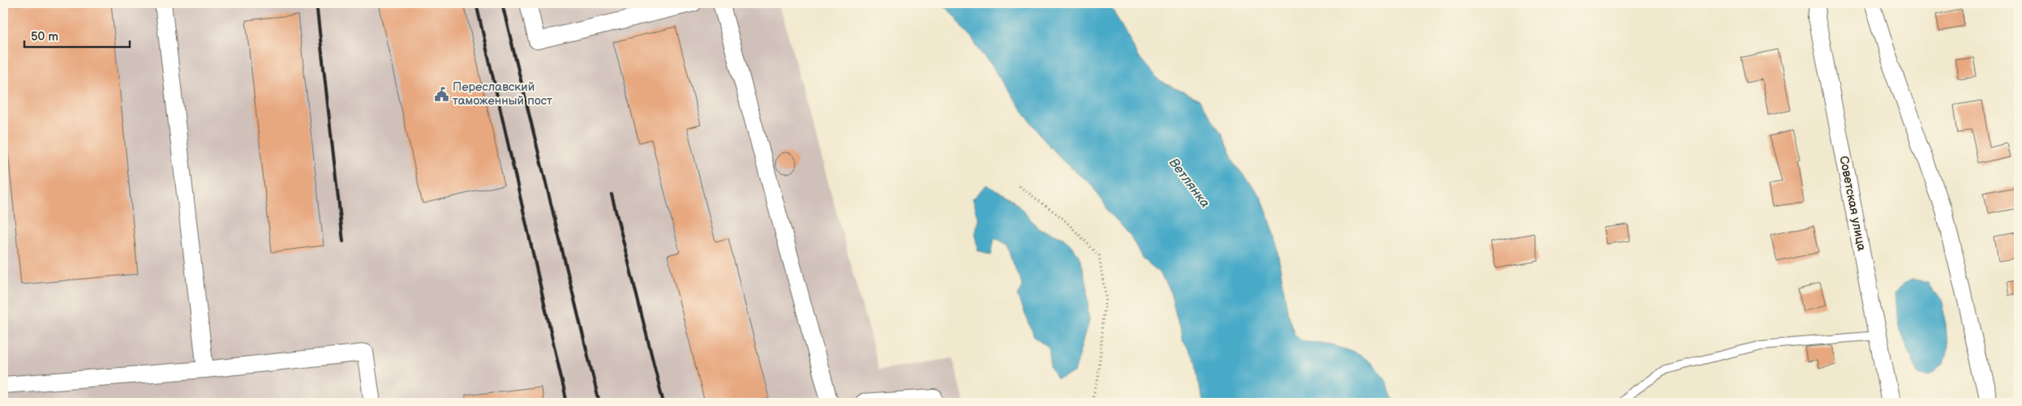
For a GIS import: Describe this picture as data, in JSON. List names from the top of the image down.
{
  "streets": {
    "street": ["Советская улица"]
  },
  "water": ["Ветлянка"],
  "places": {
    "public building": ["Переславский таможенный пост"]
  },
  "scale_bar": "50 m"
}
